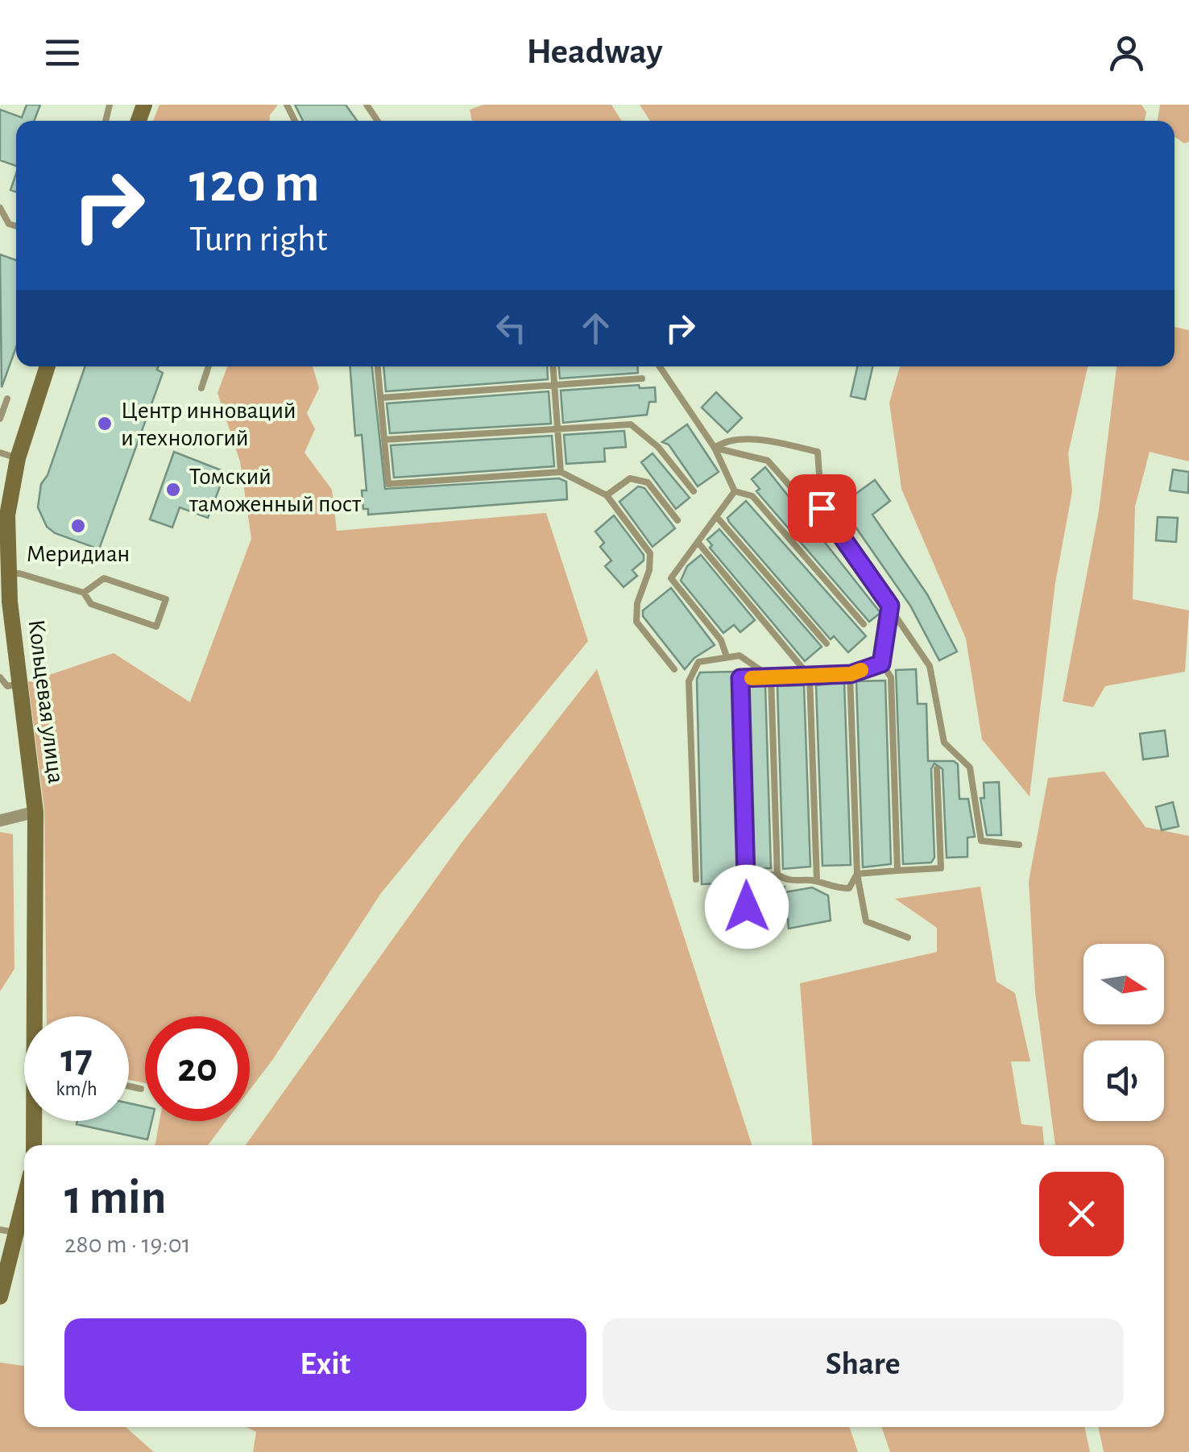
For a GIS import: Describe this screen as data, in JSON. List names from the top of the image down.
{
  "streets": {
    "street": ["Кольцевая улица"]
  },
  "places": ["Центр инноваций и технологий", "Томский таможенный пост", "Меридиан"],
  "north": "right",
  "page": {
    "header": "Headway",
    "turn": ["120 m", "Turn right"],
    "speed": "17 km/h",
    "limit": "20",
    "heading": ["1 min", "280 m · 19:01"],
    "buttons": ["Exit", "Share"]
  }
}
